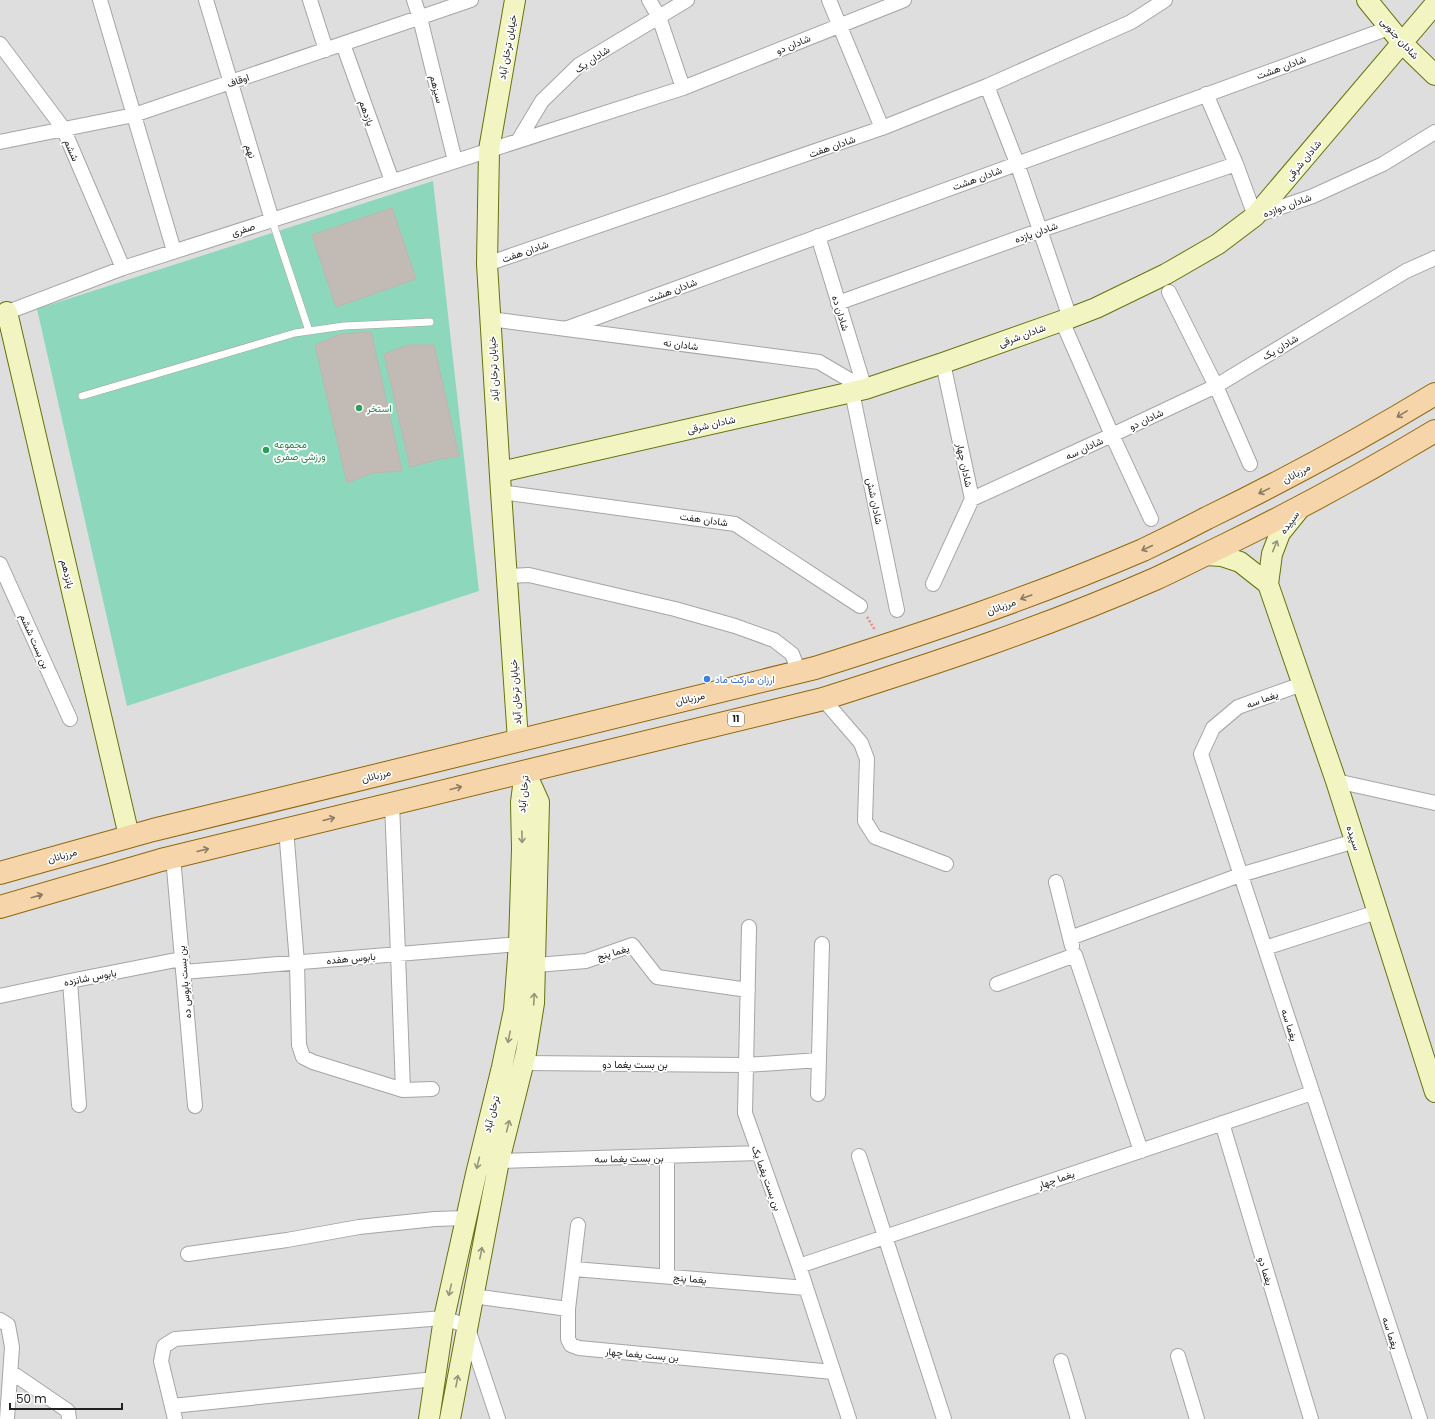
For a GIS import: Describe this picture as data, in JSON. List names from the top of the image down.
{
  "streets": {
    "main road": ["مرزبانان", "11"],
    "street": [
      "شادان جنوبی",
      "شادان دو",
      "خیابان ترخان آباد",
      "شادان یک",
      "شادان هشت",
      "اوقاف",
      "سیزهم",
      "یازدهم",
      "شادان هفت",
      "ششم",
      "نهم",
      "شادان شرقی",
      "شادان دوازده",
      "صفری",
      "شادان یازده",
      "شادان ده",
      "شادان نه",
      "شادان سه",
      "شادان چهار",
      "شادان شش",
      "سپیده",
      "پانزدهم",
      "بن بست ششم",
      "یغما سه",
      "ترخان آباد",
      "یغما پنج",
      "بابوس هفده",
      "بابوس شانزده",
      "بن بست بابوس ده",
      "بن بست یغما دو",
      "بن بست یغما سه",
      "بن بست یغما یک",
      "یغما چهار",
      "یغما دو",
      "بن بست یغما چهار"
    ]
  },
  "crossings": [
    ["شادان جنوبی", "شادان هشت"],
    ["شادان جنوبی", "شادان شرقی"],
    ["شادان دو", "خیابان ترخان آباد"],
    ["شادان دو", "شادان یک"],
    ["شادان دو", "صفری"],
    ["شادان دو", "شادان سه"],
    ["خیابان ترخان آباد", "شادان هفت"],
    ["خیابان ترخان آباد", "شادان شرقی"],
    ["خیابان ترخان آباد", "صفری"],
    ["خیابان ترخان آباد", "شادان نه"],
    ["خیابان ترخان آباد", "مرزبانان"],
    ["شادان هشت", "شادان دوازده"],
    ["شادان هشت", "شادان ده"],
    ["شادان هشت", "شادان نه"],
    ["اوقاف", "سیزهم"],
    ["اوقاف", "یازدهم"],
    ["اوقاف", "ششم"],
    ["اوقاف", "نهم"],
    ["سیزهم", "صفری"],
    ["یازدهم", "صفری"],
    ["ششم", "صفری"],
    ["نهم", "صفری"],
    ["شادان شرقی", "شادان دوازده"],
    ["شادان شرقی", "شادان ده"],
    ["شادان شرقی", "شادان نه"],
    ["شادان شرقی", "شادان چهار"],
    ["شادان شرقی", "شادان شش"],
    ["شادان دوازده", "شادان یازده"],
    ["صفری", "پانزدهم"],
    ["شادان یازده", "شادان ده"],
    ["شادان ده", "شادان نه"],
    ["شادان ده", "شادان شش"],
    ["شادان نه", "شادان شش"],
    ["شادان سه", "شادان چهار"],
    ["مرزبانان", "پانزدهم"],
    ["سپیده", "یغما سه"],
    ["سپیده", "11"],
    ["یغما سه", "یغما چهار"],
    ["11", "ترخان آباد"],
    ["11", "بن بست بابوس ده"],
    ["ترخان آباد", "یغما پنج"],
    ["ترخان آباد", "بابوس هفده"],
    ["ترخان آباد", "بن بست یغما دو"],
    ["ترخان آباد", "بن بست یغما سه"],
    ["یغما پنج", "بن بست یغما یک"],
    ["یغما پنج", "بن بست یغما چهار"],
    ["بابوس هفده", "بابوس شانزده"],
    ["بابوس هفده", "بن بست بابوس ده"],
    ["بابوس شانزده", "بن بست بابوس ده"],
    ["بن بست یغما دو", "بن بست یغما یک"],
    ["بن بست یغما سه", "بن بست یغما یک"],
    ["بن بست یغما یک", "یغما چهار"],
    ["بن بست یغما یک", "بن بست یغما چهار"],
    ["یغما چهار", "یغما دو"]
  ],
  "places": ["استخر", "مجموعه ورزشی صفری", "ارزان مارکت ماد"],
  "scale_bar": "50 m"
}
